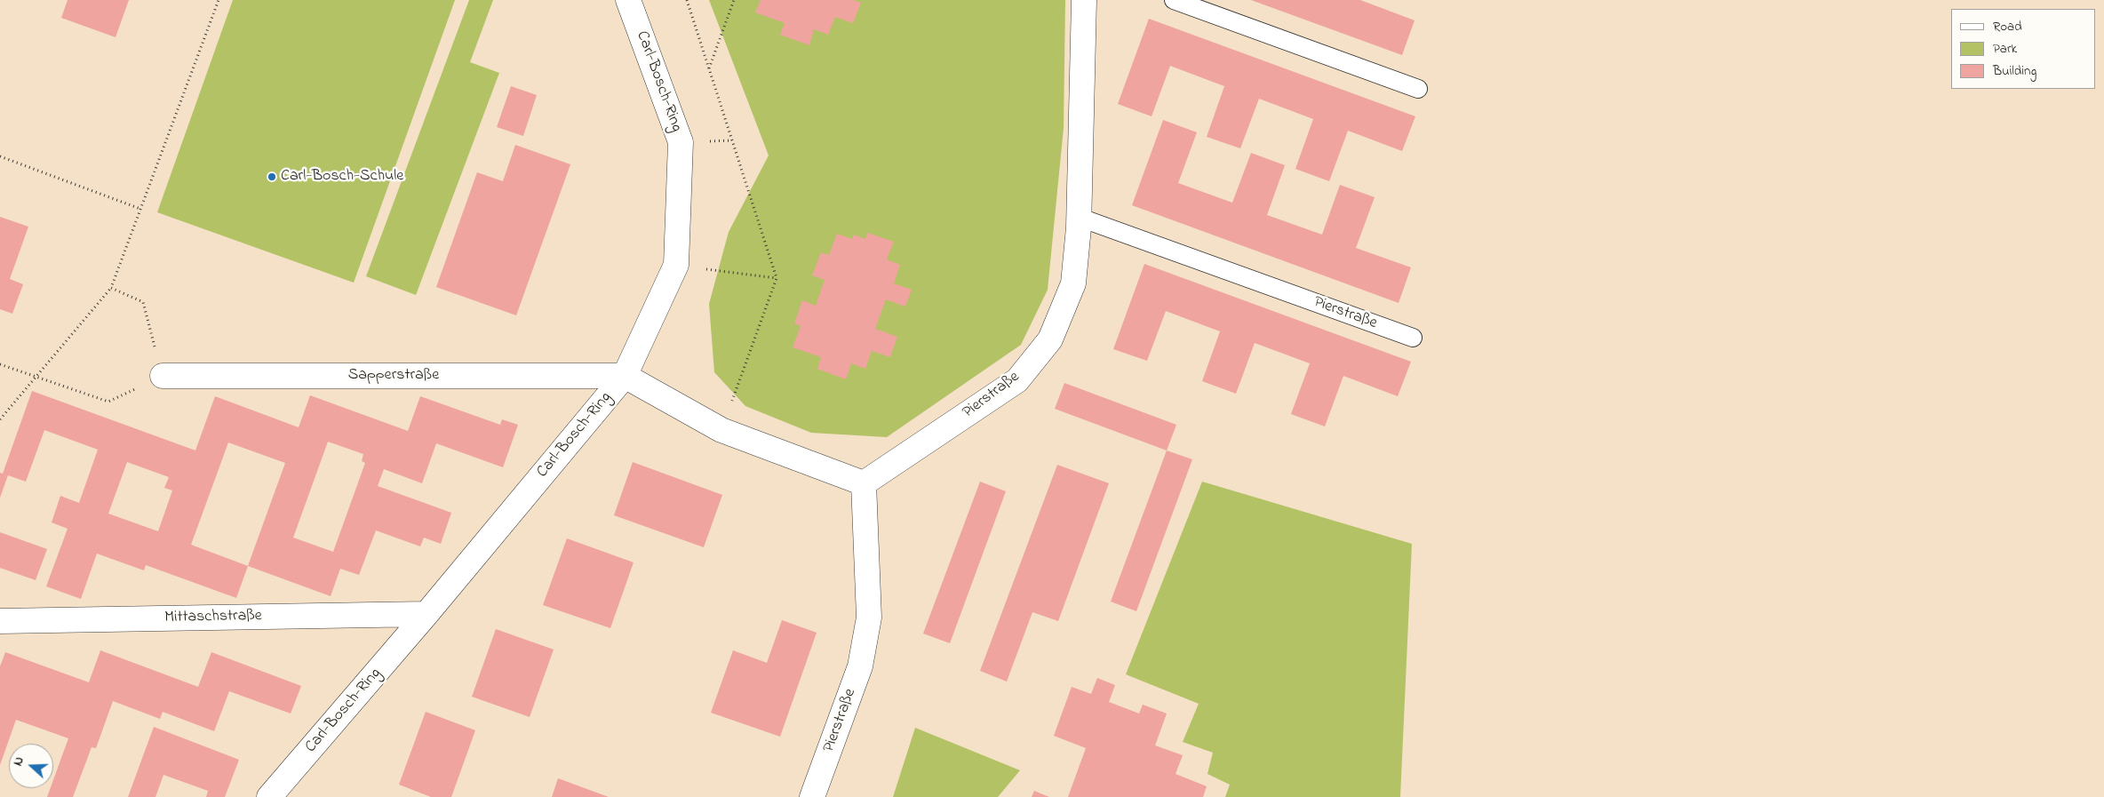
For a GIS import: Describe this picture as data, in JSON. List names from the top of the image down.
{
  "streets": {
    "street": [
      "Carl-Bosch-Ring",
      "Pierstraße",
      "Sapperstraße",
      "Mittaschstraße"
    ]
  },
  "crossings": [
    ["Carl-Bosch-Ring", "Sapperstraße"],
    ["Carl-Bosch-Ring", "Mittaschstraße"]
  ],
  "places": ["Carl-Bosch-Schule"],
  "legend": ["Road", "Park", "Building"],
  "north": "left"
}
